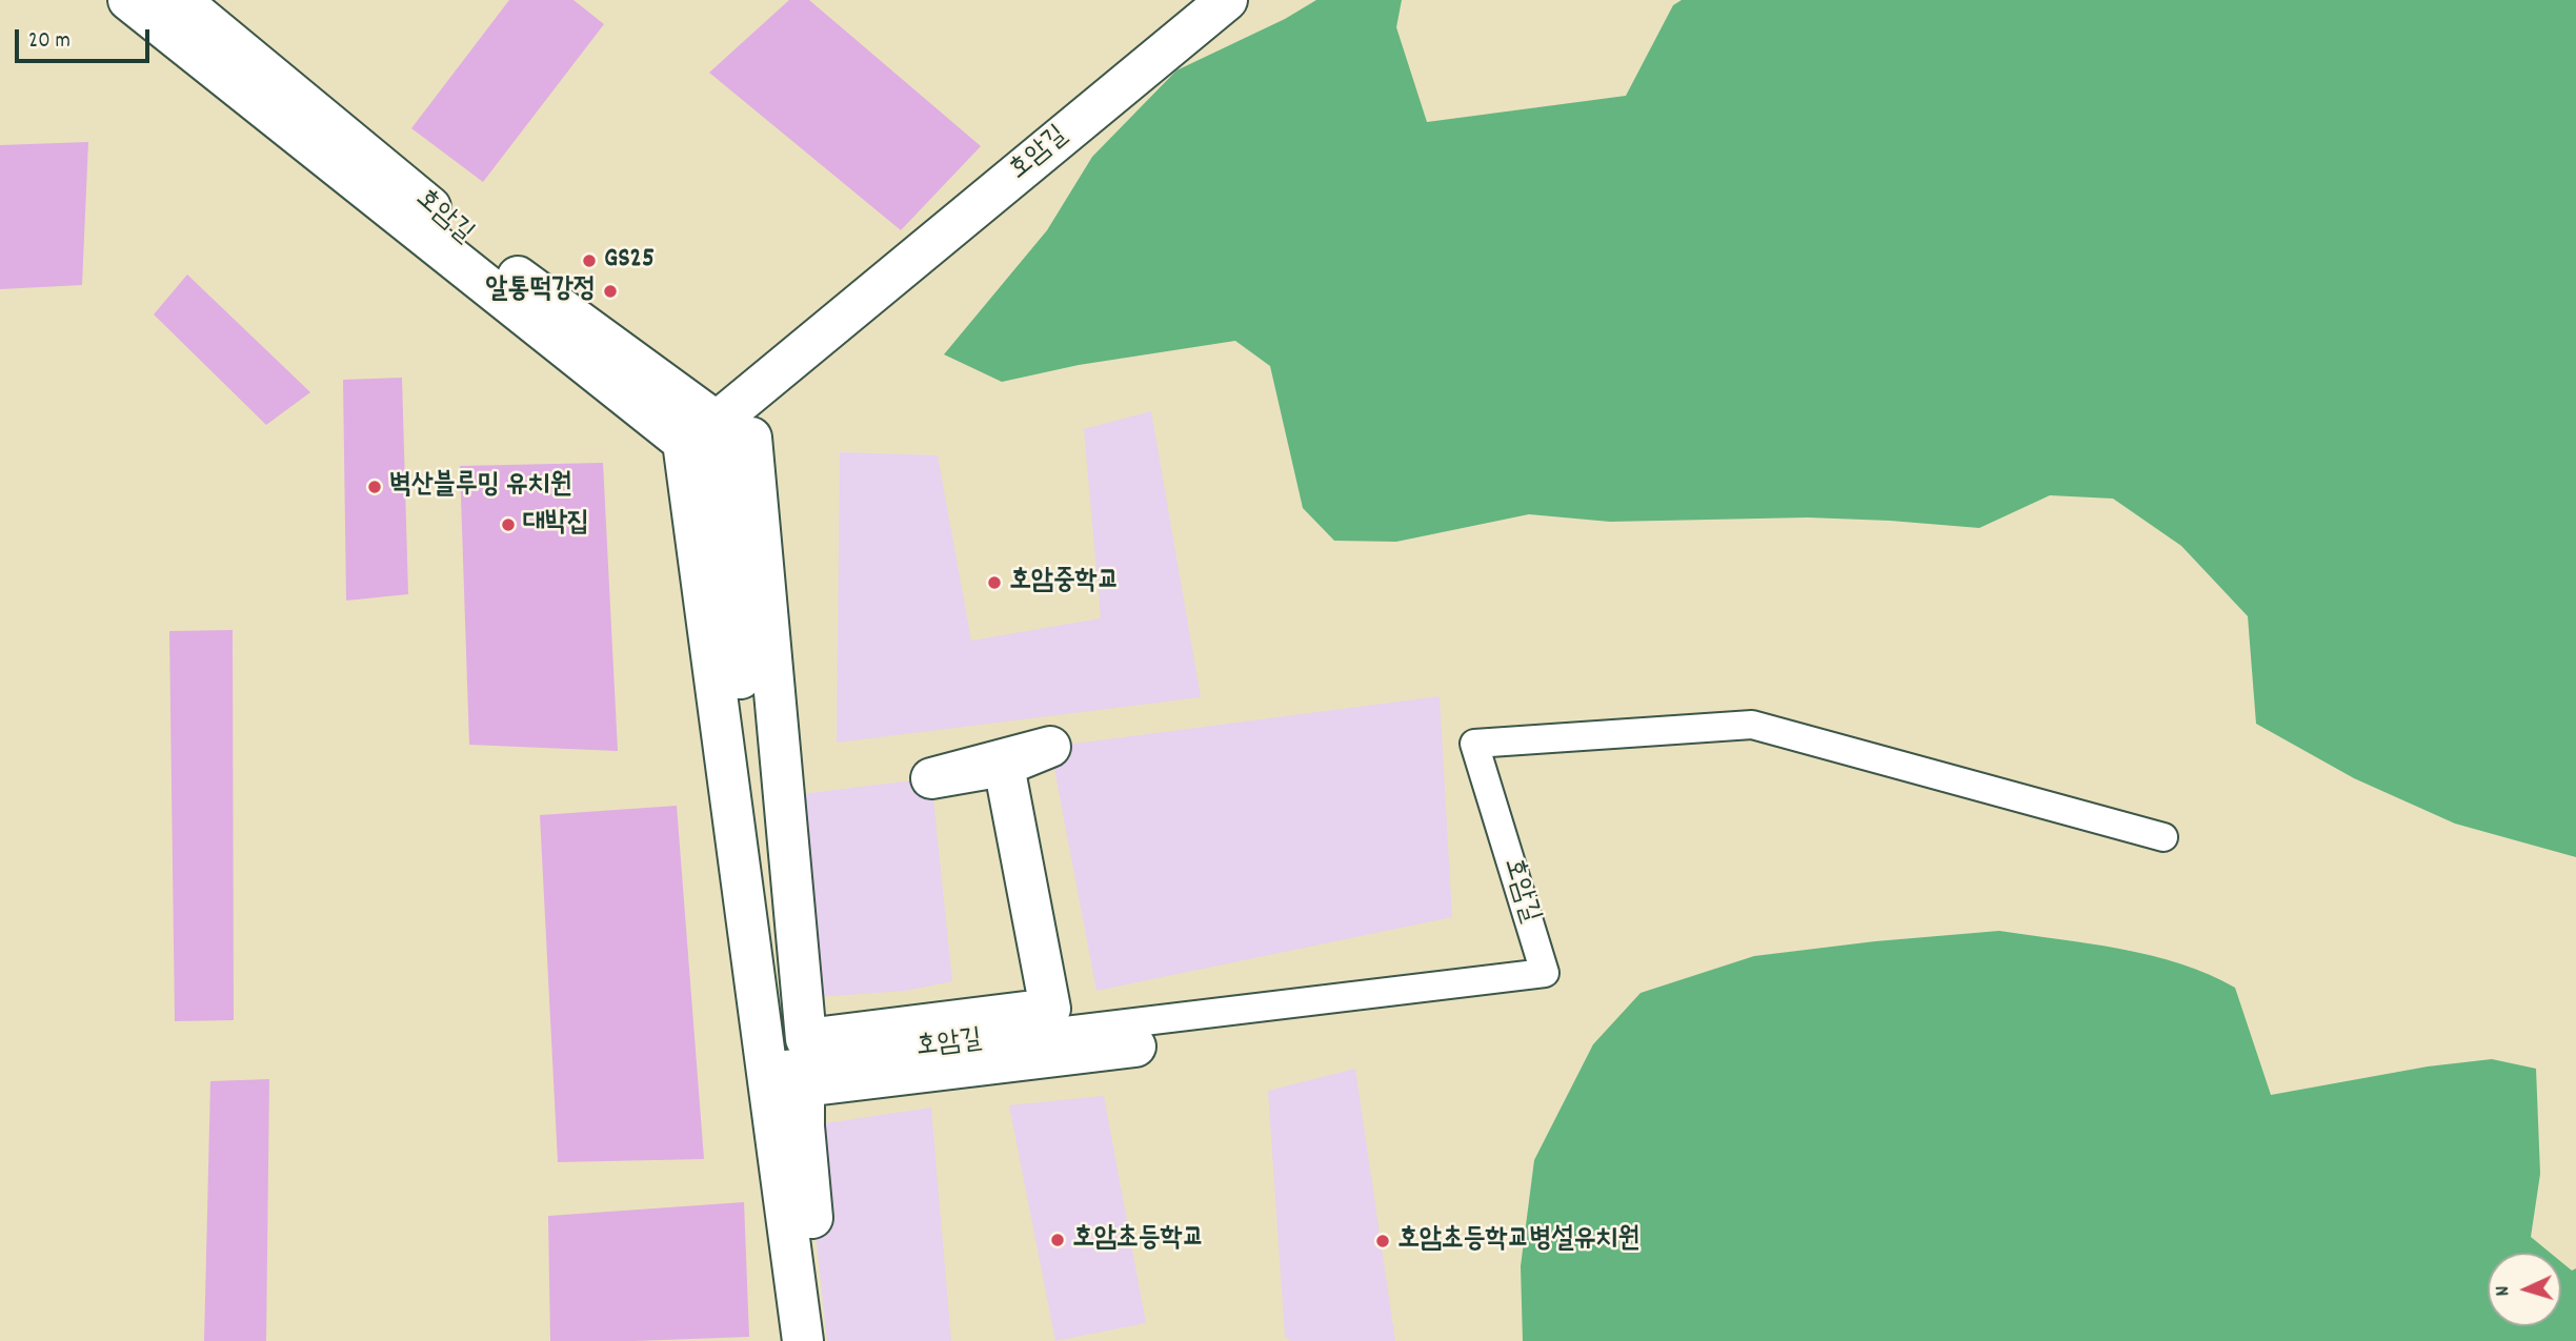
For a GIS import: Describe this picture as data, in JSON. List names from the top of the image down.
{
  "streets": {
    "street": ["호암길"]
  },
  "places": [
    "GS25",
    "알통떡강정",
    "벽산블루밍 유치원",
    "대박집",
    "호암중학교",
    "호암초등학교",
    "호암초등학교병설유치원"
  ],
  "scale_bar": "20 m",
  "north": "left"
}
